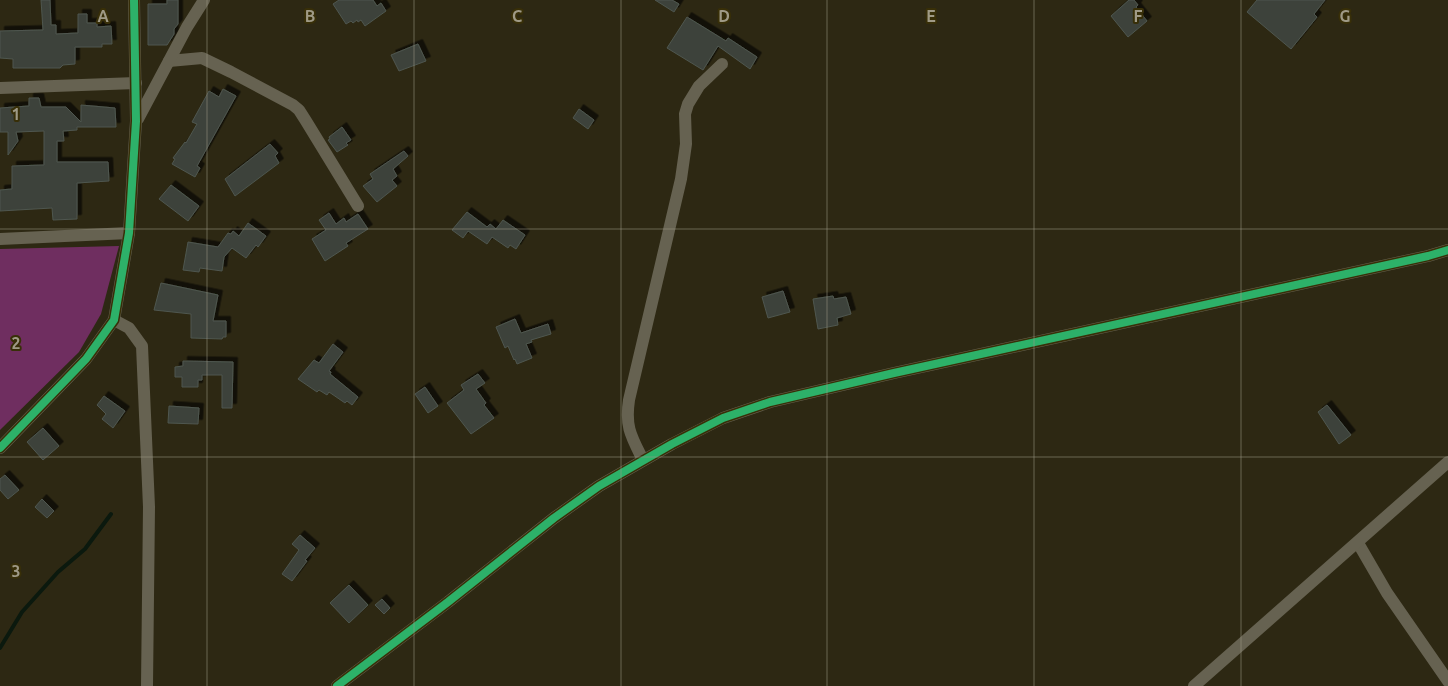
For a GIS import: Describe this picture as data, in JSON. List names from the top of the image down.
{
  "grid": {
    "columns": [
      "A",
      "B",
      "C",
      "D",
      "E",
      "F",
      "G"
    ],
    "rows": ["1", "2", "3"]
  }
}
